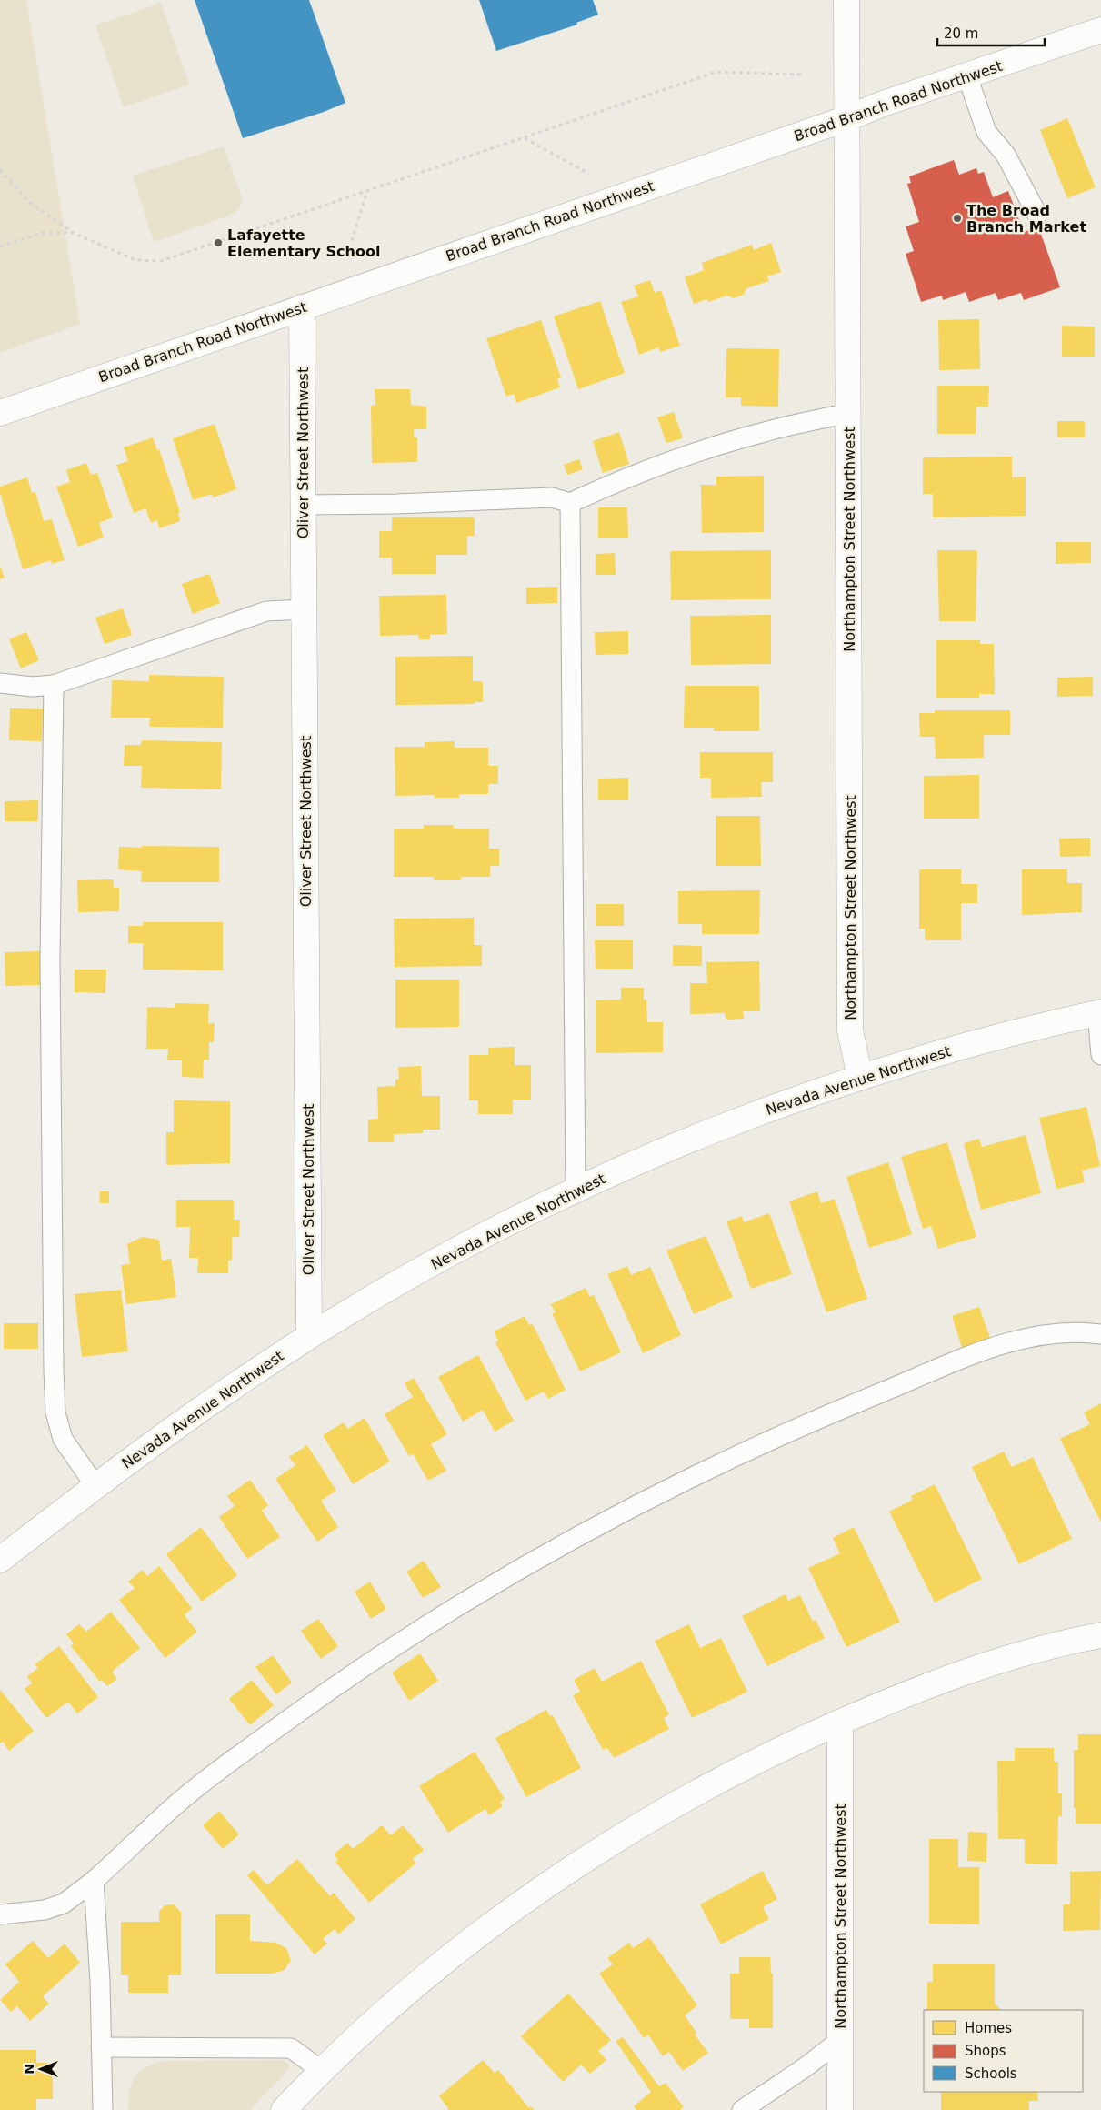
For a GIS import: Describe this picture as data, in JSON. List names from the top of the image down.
{
  "streets": {
    "street": [
      "Broad Branch Road Northwest",
      "Oliver Street Northwest",
      "Northampton Street Northwest",
      "Nevada Avenue Northwest"
    ]
  },
  "crossings": [
    ["Broad Branch Road Northwest", "Oliver Street Northwest"],
    ["Broad Branch Road Northwest", "Northampton Street Northwest"],
    ["Oliver Street Northwest", "Nevada Avenue Northwest"],
    ["Northampton Street Northwest", "Nevada Avenue Northwest"]
  ],
  "places": ["The Broad Branch Market", "Lafayette Elementary School"],
  "legend": ["Homes", "Shops", "Schools"],
  "scale_bar": "20 m",
  "north": "left"
}
